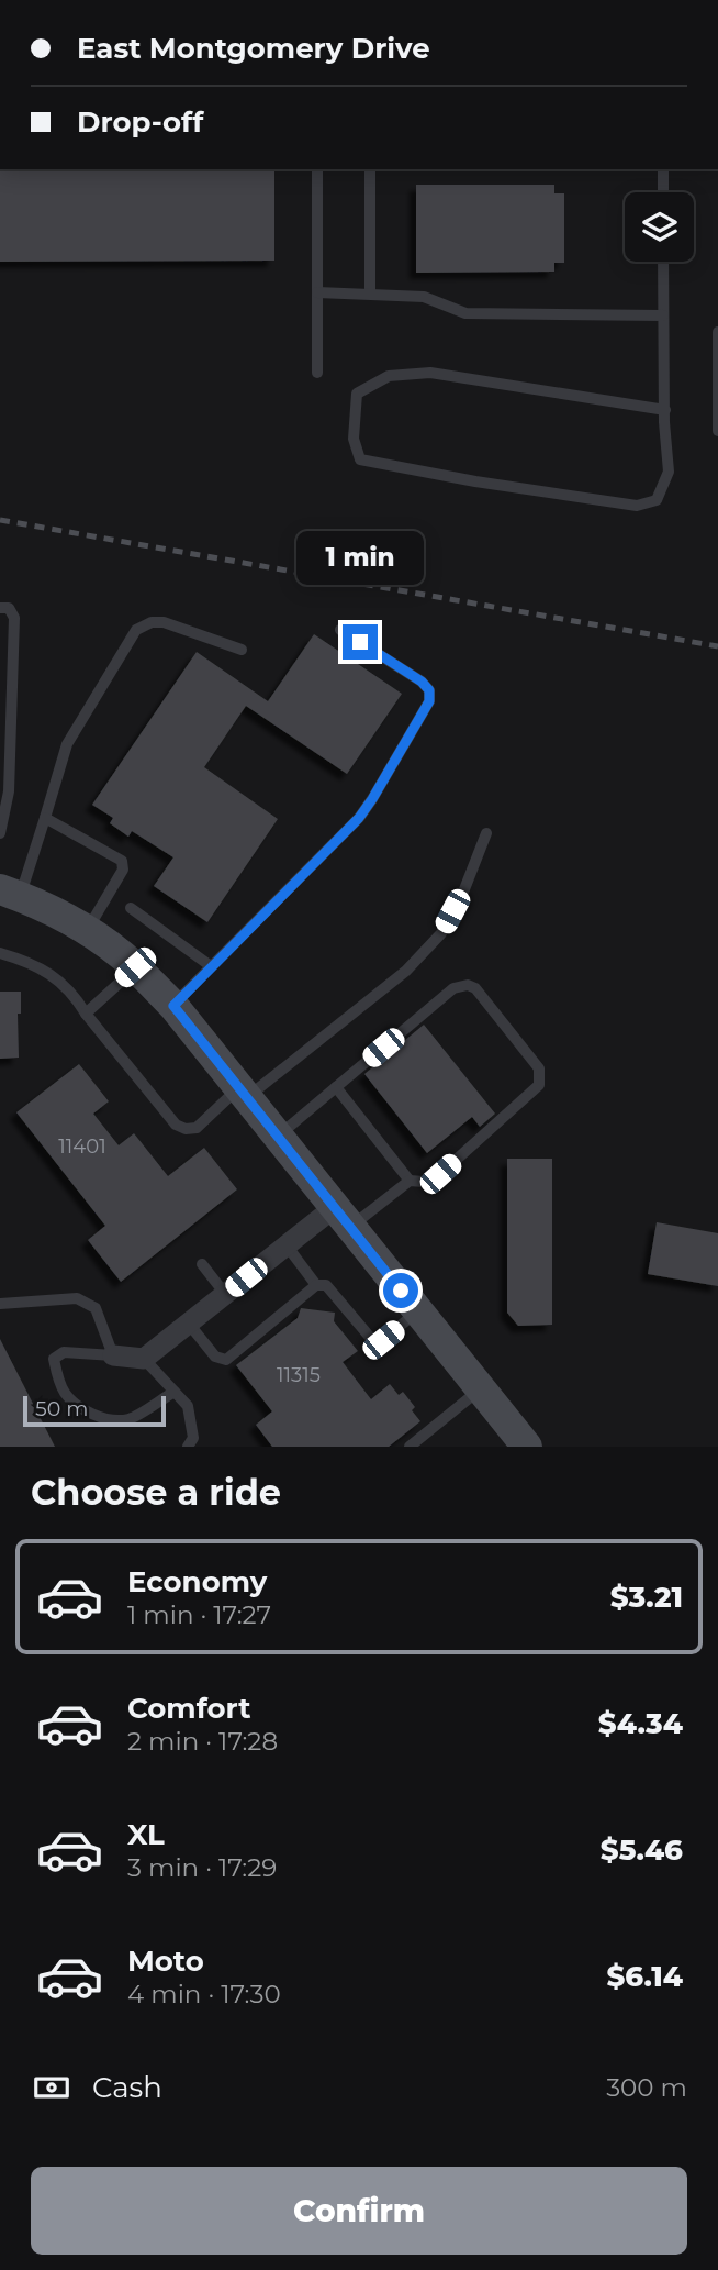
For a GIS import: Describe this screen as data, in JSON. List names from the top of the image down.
{
  "house_numbers": ["11401", "11315"],
  "scale_bar": "50 m",
  "page": {
    "banner": ["East Montgomery Drive", "Drop-off"],
    "bubble": "1 min",
    "scale": "50 m",
    "heading": "Choose a ride",
    "list": [
      {
        "name": "Economy",
        "note": "1 min · 17:27",
        "value": "$3.21"
      },
      {
        "name": "Comfort",
        "note": "2 min · 17:28",
        "value": "$4.34"
      },
      {
        "name": "XL",
        "note": "3 min · 17:29",
        "value": "$5.46"
      },
      {
        "name": "Moto",
        "note": "4 min · 17:30",
        "value": "$6.14"
      }
    ],
    "pay": ["Cash", "300 m"],
    "buttons": "Confirm"
  }
}
